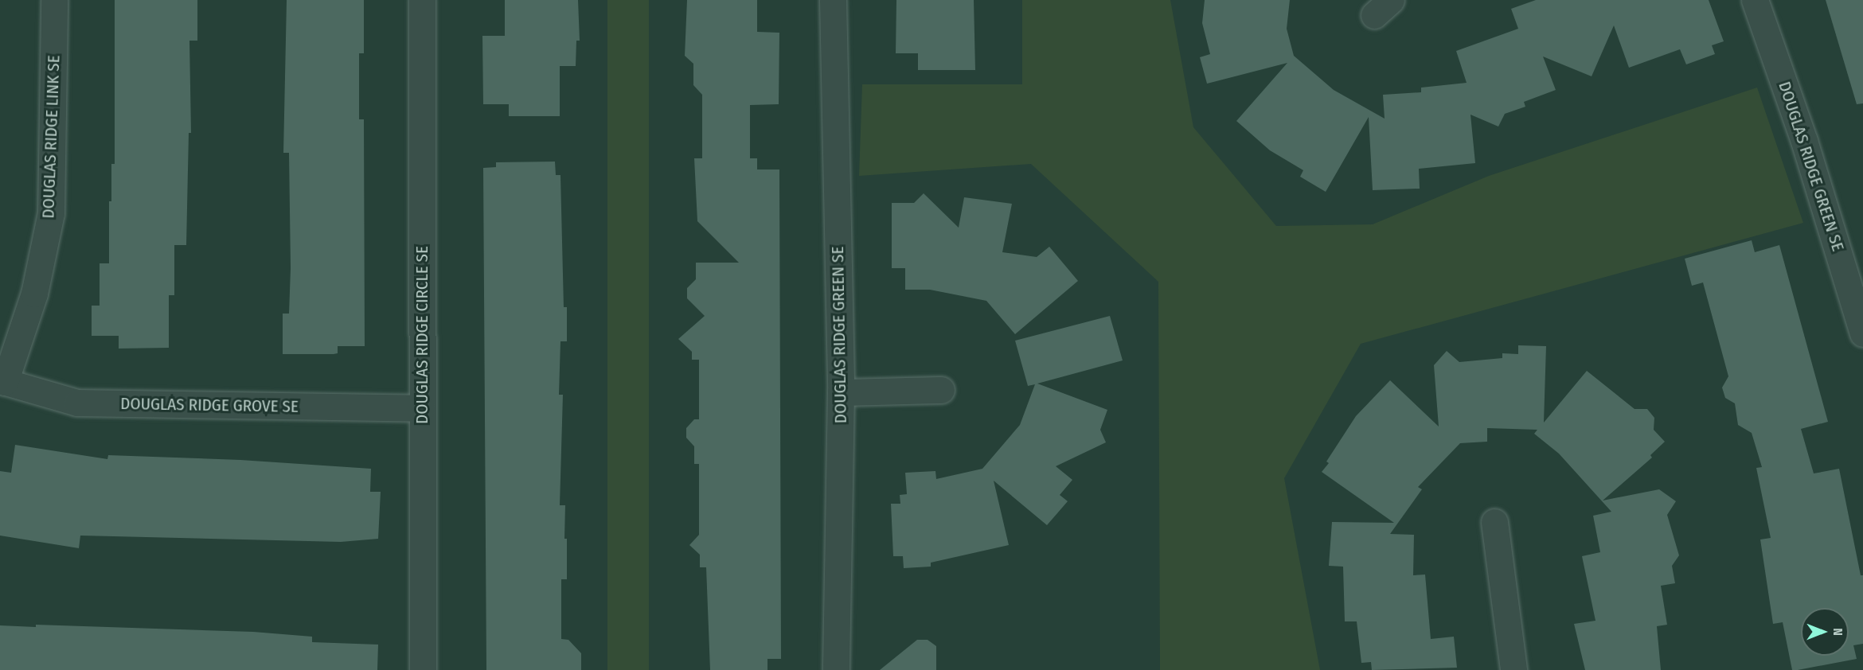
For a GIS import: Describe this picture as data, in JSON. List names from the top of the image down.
{
  "streets": {
    "street": [
      "DOUGLAS RIDGE LINK SE",
      "DOUGLAS RIDGE GREEN SE",
      "DOUGLAS RIDGE CIRCLE SE",
      "DOUGLAS RIDGE GROVE SE"
    ]
  },
  "crossings": [
    ["DOUGLAS RIDGE LINK SE", "DOUGLAS RIDGE GROVE SE"],
    ["DOUGLAS RIDGE CIRCLE SE", "DOUGLAS RIDGE GROVE SE"]
  ],
  "north": "right"
}
